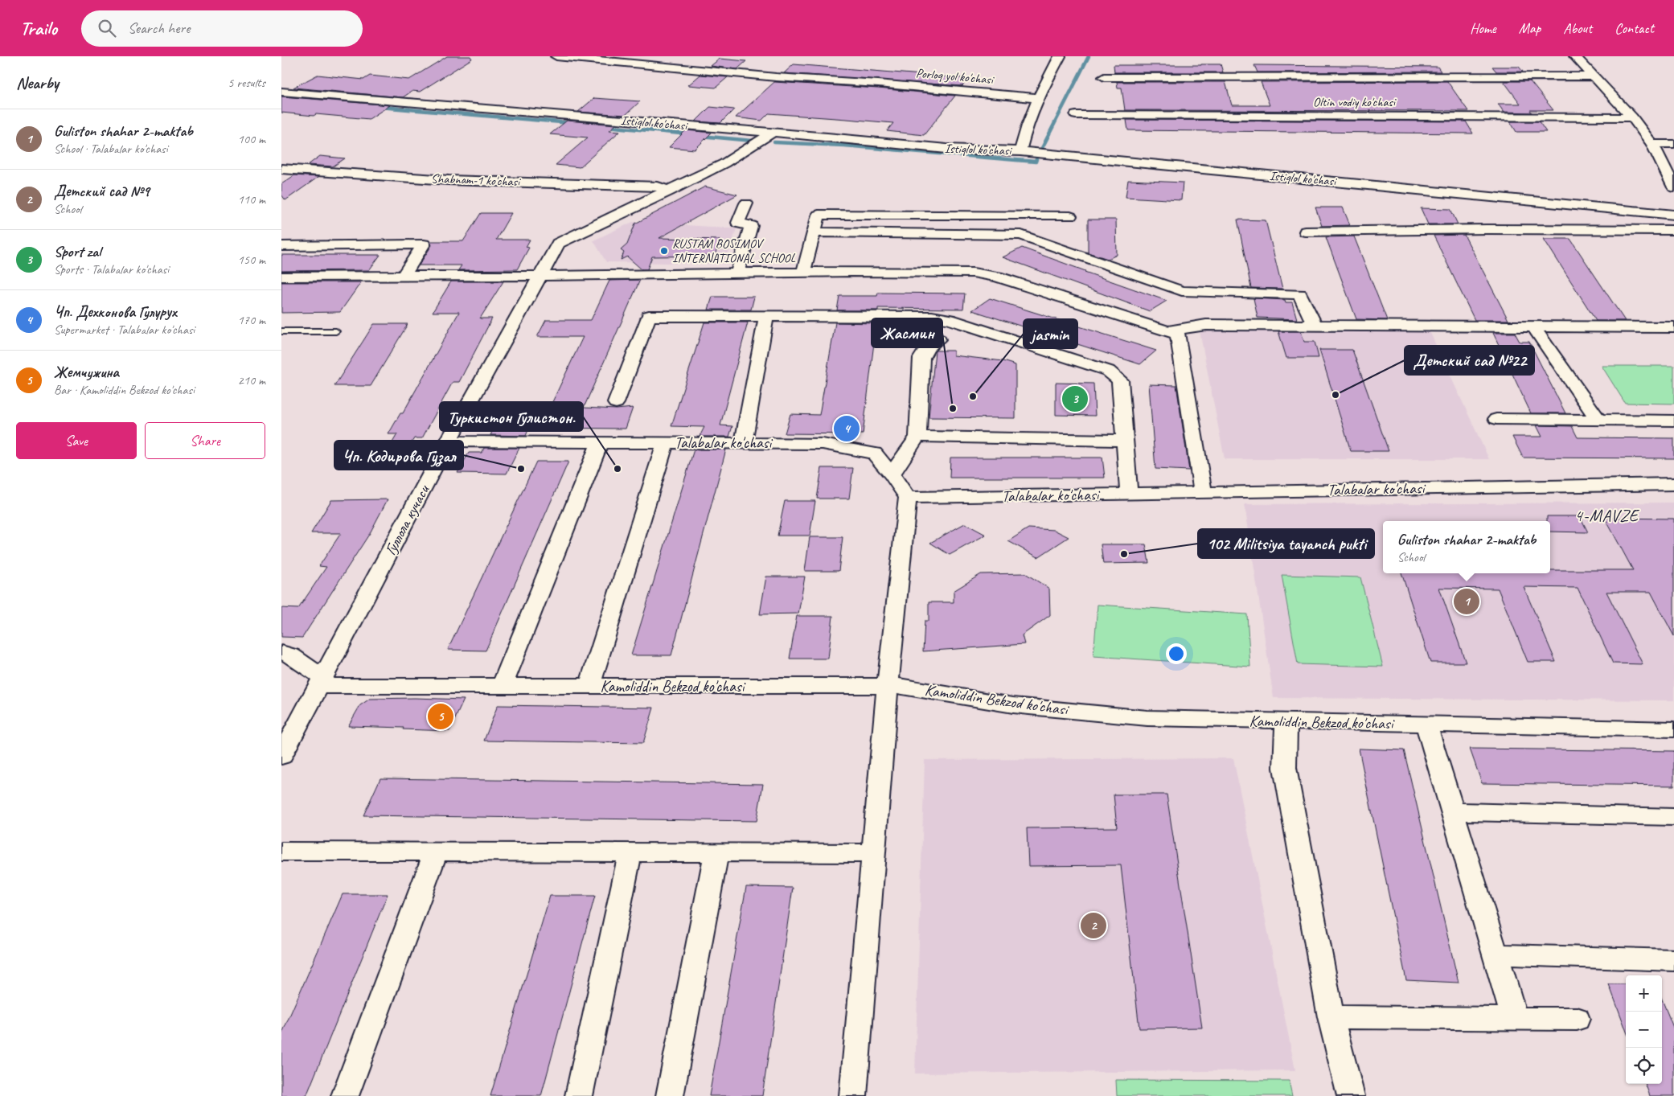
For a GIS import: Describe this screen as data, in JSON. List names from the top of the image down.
{
  "streets": {
    "street": [
      "Porloq yol ko'chasi",
      "Oltin vodiy ko'chasi",
      "Istiqlol ko'chasi",
      "Shabnam-1 ko'chasi",
      "Talabalar ko'chasi",
      "Гуллола кучаси",
      "Kamoliddin Bekzod ko'chasi"
    ]
  },
  "crossings": [
    ["Shabnam-1 ko'chasi", "Гуллола кучаси"],
    ["Talabalar ko'chasi", "Гуллола кучаси"],
    ["Гуллола кучаси", "Kamoliddin Bekzod ko'chasi"]
  ],
  "districts": ["4-MAVZE"],
  "places": [
    "RUSTAM BOSIMOV INTERNATIONAL SCHOOL",
    "Детский сад №22",
    "jasmin",
    "Жасмин",
    "Чп. Кодирова Гузал",
    "Туркистон Гулистон.",
    "102 Militsiya tayanch pukti"
  ],
  "page": {
    "header": "Trailo",
    "search": "Search here",
    "nav": [
      "Home",
      "Map",
      "About",
      "Contact"
    ],
    "heading": ["Nearby", "5 results"],
    "list": [
      {
        "mark": "1",
        "name": "Guliston shahar 2-maktab",
        "note": "School · Talabalar ko'chasi",
        "value": "100 m"
      },
      {
        "mark": "2",
        "name": "Детский сад №9",
        "note": "School",
        "value": "110 m"
      },
      {
        "mark": "3",
        "name": "Sport zal",
        "note": "Sports · Talabalar ko'chasi",
        "value": "150 m"
      },
      {
        "mark": "4",
        "name": "Чп. Дехконова Гулурух",
        "note": "Supermarket · Talabalar ko'chasi",
        "value": "170 m"
      },
      {
        "mark": "5",
        "name": "Жемчужина",
        "note": "Bar · Kamoliddin Bekzod ko'chasi",
        "value": "210 m"
      }
    ],
    "pins": [
      "3",
      "4",
      "1",
      "5",
      "2"
    ],
    "buttons": ["Save", "Share"],
    "popup": ["Guliston shahar 2-maktab", "School"],
    "map_buttons": ["+", "−"]
  }
}
